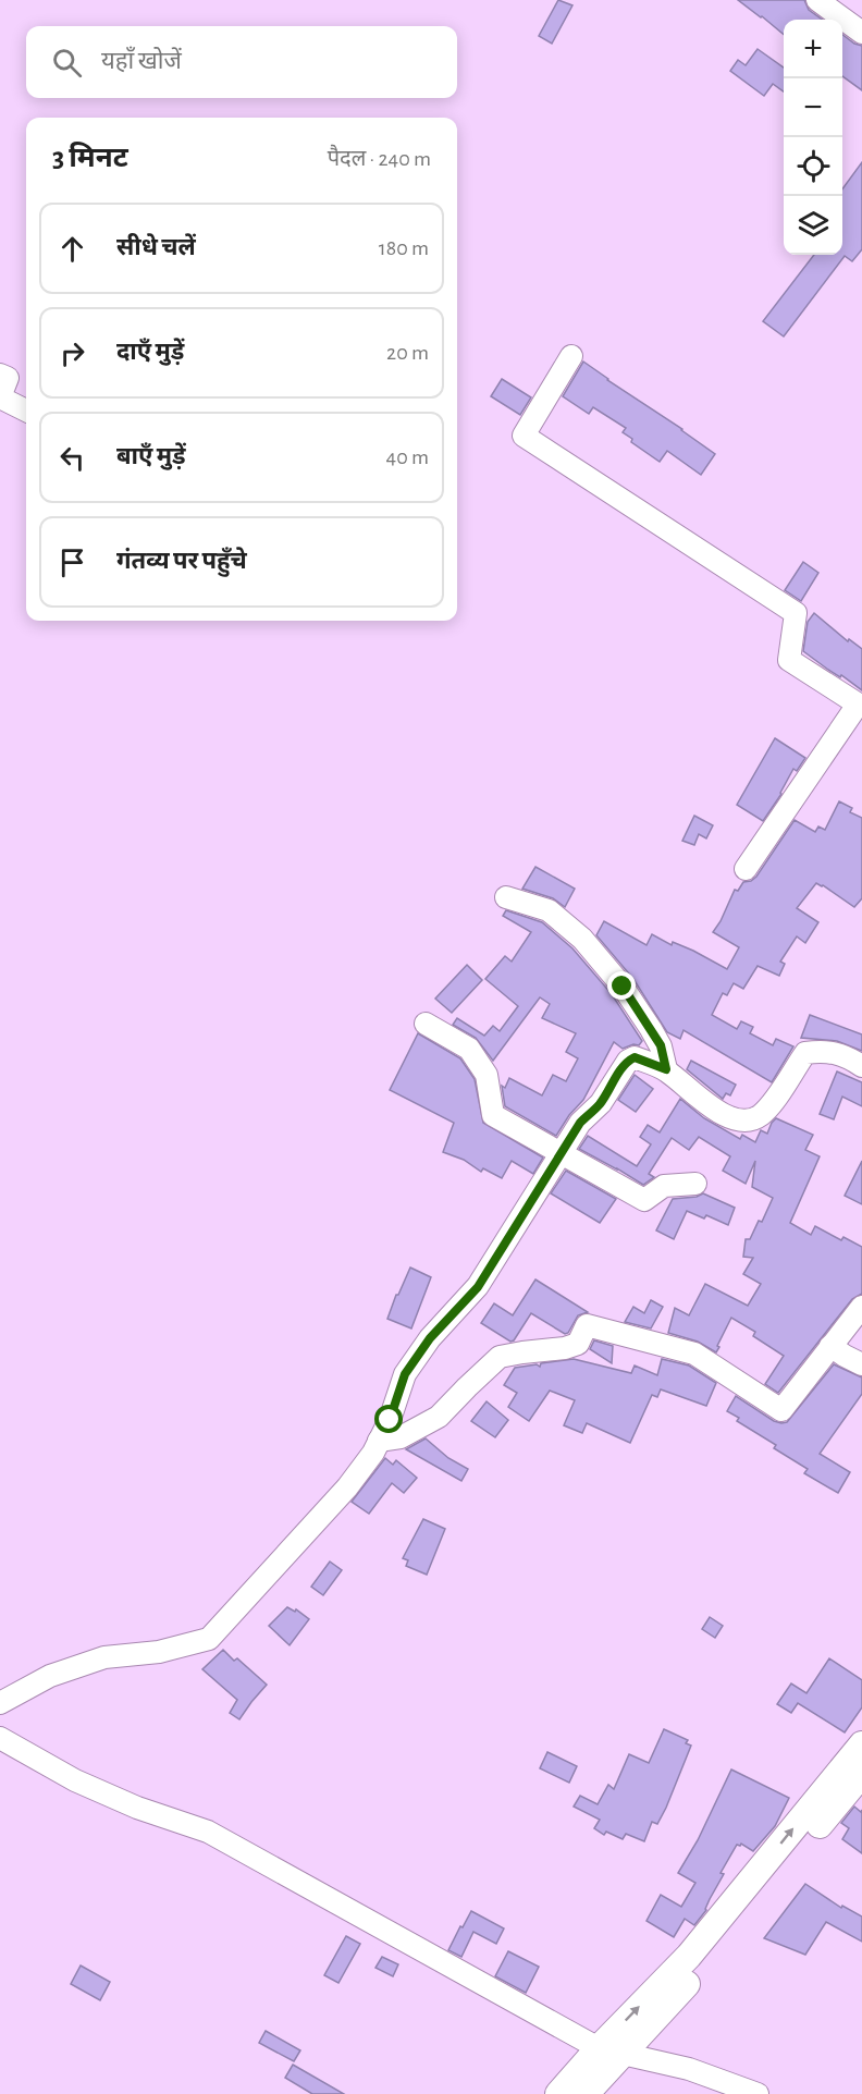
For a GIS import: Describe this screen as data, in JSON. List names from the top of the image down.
{
  "page": {
    "map_buttons": ["+", "−"],
    "search": "यहाँ खोजें",
    "heading": ["3 मिनट", "पैदल · 240 m"],
    "list": [
      ["सीधे चलें", "180 m"],
      ["दाएँ मुड़ें", "20 m"],
      ["बाएँ मुड़ें", "40 m"],
      "गंतव्य पर पहुँचे"
    ]
  }
}
